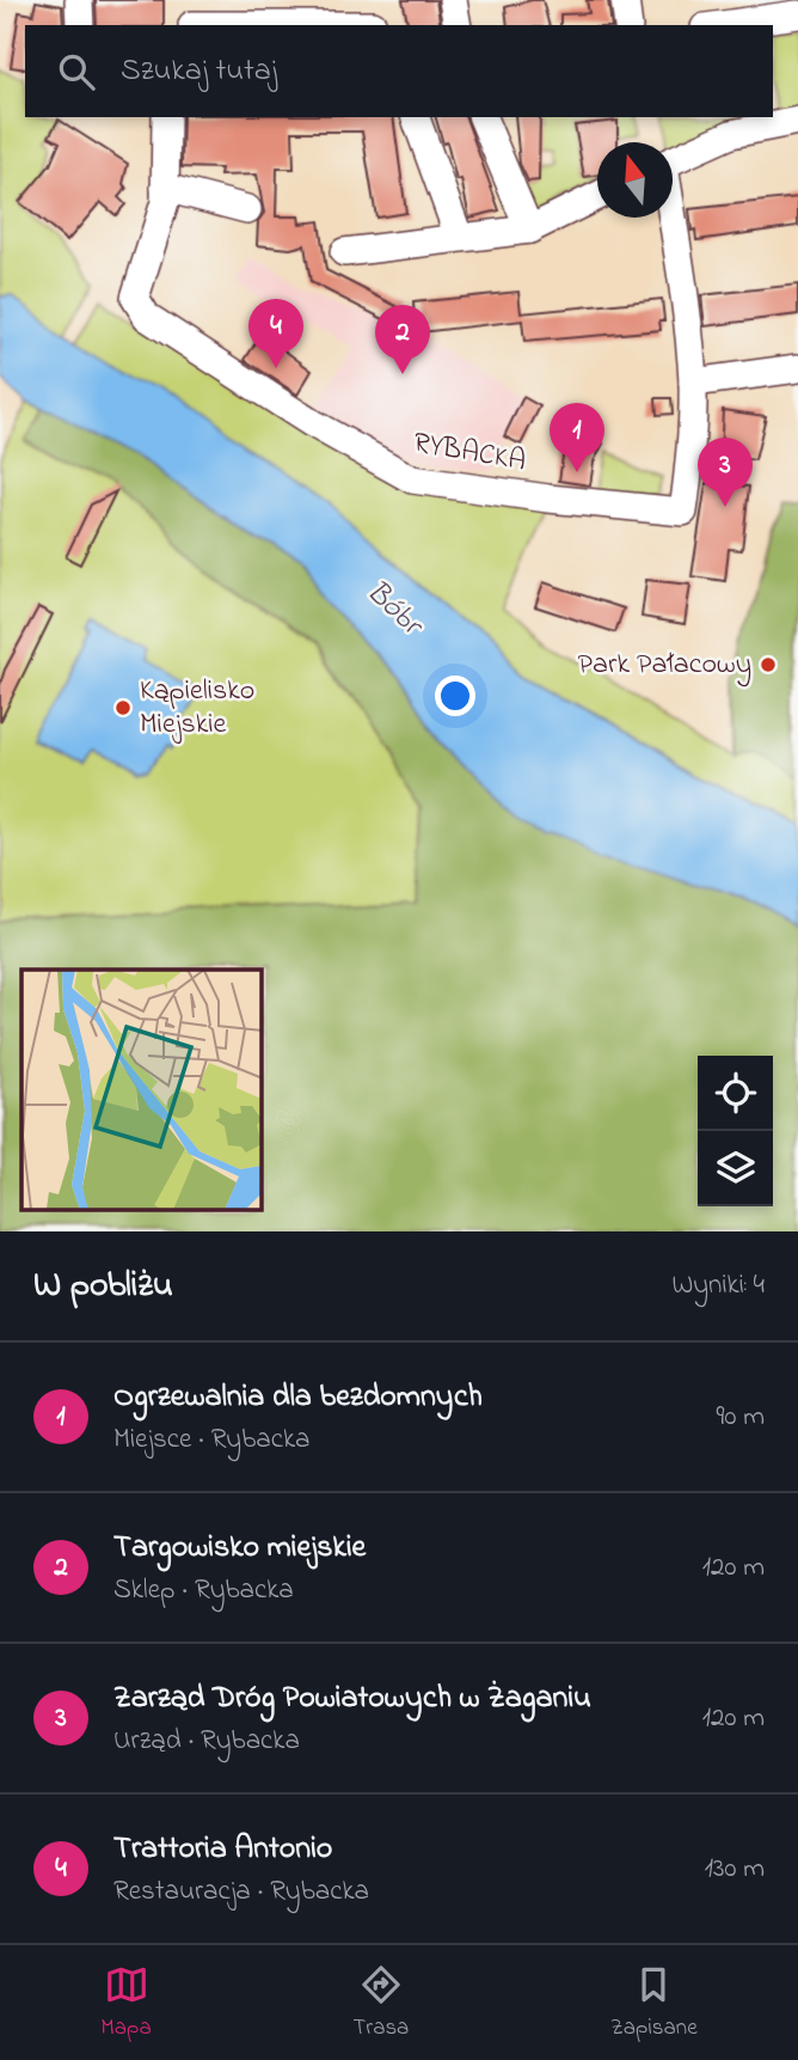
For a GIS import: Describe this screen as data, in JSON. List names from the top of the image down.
{
  "streets": {
    "street": ["RYBACKA"]
  },
  "water": ["Bóbr"],
  "places": ["Park Pałacowy", "Kąpielisko Miejskie"],
  "north": "top",
  "page": {
    "search": "Szukaj tutaj",
    "pins": [
      "4",
      "2",
      "1",
      "3"
    ],
    "heading": ["W pobliżu", "Wyniki: 4"],
    "list": [
      {
        "mark": "1",
        "name": "Ogrzewalnia dla bezdomnych",
        "note": "Miejsce · Rybacka",
        "value": "90 m"
      },
      {
        "mark": "2",
        "name": "Targowisko miejskie",
        "note": "Sklep · Rybacka",
        "value": "120 m"
      },
      {
        "mark": "3",
        "name": "Zarząd Dróg Powiatowych w Żaganiu",
        "note": "Urząd · Rybacka",
        "value": "120 m"
      },
      {
        "mark": "4",
        "name": "Trattoria Antonio",
        "note": "Restauracja · Rybacka",
        "value": "130 m"
      }
    ],
    "nav": ["Mapa", "Trasa", "Zapisane"]
  }
}
